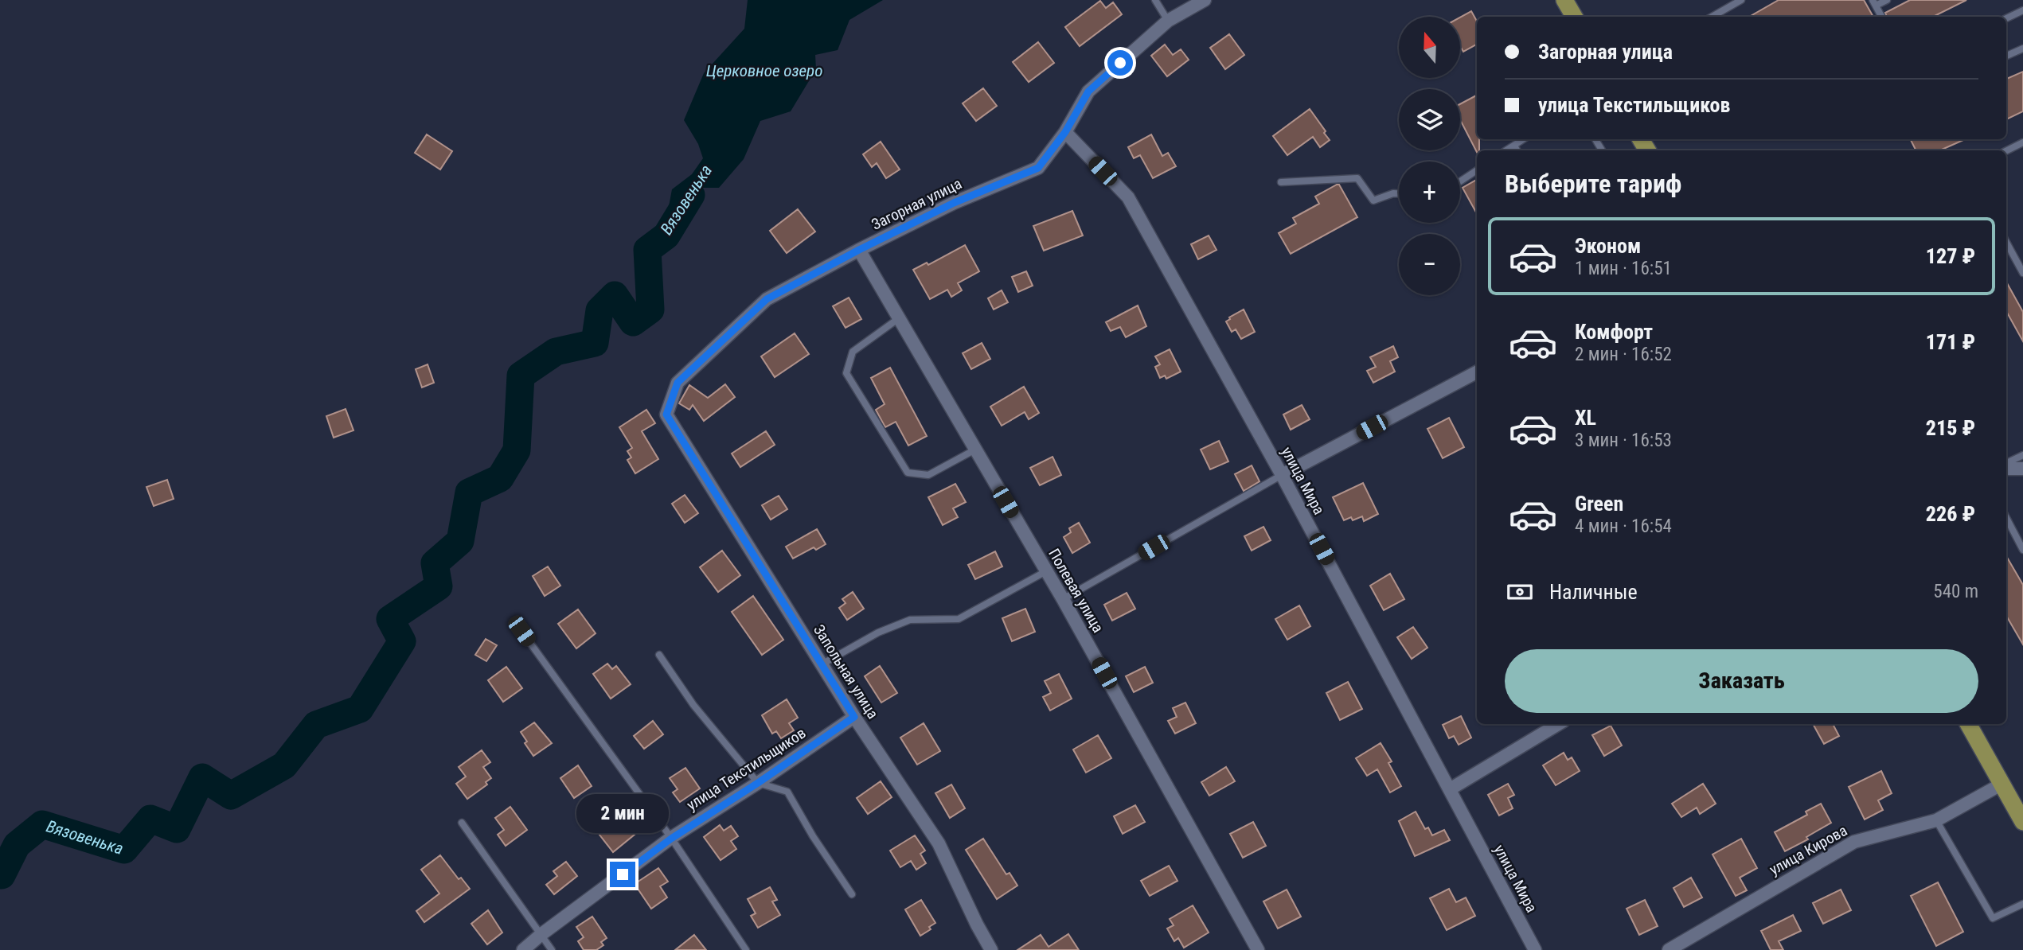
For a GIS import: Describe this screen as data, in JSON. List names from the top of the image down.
{
  "streets": {
    "street": [
      "Загорная улица",
      "улица Мира",
      "Полевая улица",
      "Запольная улица",
      "улица Текстильщиков",
      "улица Кирова"
    ]
  },
  "crossings": [
    ["Загорная улица", "улица Мира"],
    ["Загорная улица", "Полевая улица"],
    ["Загорная улица", "Запольная улица"],
    ["Запольная улица", "улица Текстильщиков"]
  ],
  "water": ["Церковное озеро", "Вязовенька"],
  "north": "top",
  "page": {
    "map_buttons": ["+", "−"],
    "banner": ["Загорная улица", "улица Текстильщиков"],
    "heading": "Выберите тариф",
    "list": [
      {
        "name": "Эконом",
        "note": "1 мин · 16:51",
        "value": "127 ₽"
      },
      {
        "name": "Комфорт",
        "note": "2 мин · 16:52",
        "value": "171 ₽"
      },
      {
        "name": "XL",
        "note": "3 мин · 16:53",
        "value": "215 ₽"
      },
      {
        "name": "Green",
        "note": "4 мин · 16:54",
        "value": "226 ₽"
      }
    ],
    "pay": ["Наличные", "540 m"],
    "buttons": "Заказать",
    "bubble": "2 мин"
  }
}
